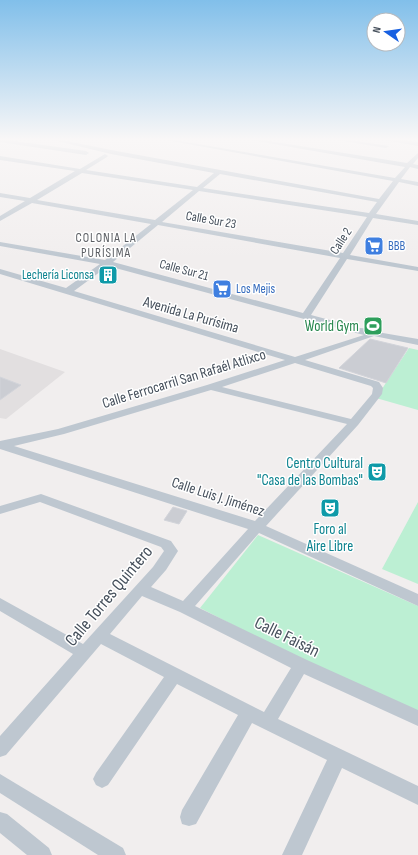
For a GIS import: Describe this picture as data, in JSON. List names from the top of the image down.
{
  "streets": {
    "street": [
      "Calle Sur 23",
      "Calle 2",
      "Calle Sur 21",
      "Avenida La Purísima",
      "Calle Ferrocarril San Rafaél Atlixco",
      "Calle Luis J. Jiménez",
      "Calle Torres Quintero",
      "Calle Faisán"
    ]
  },
  "crossings": [
    ["Calle Sur 23", "Calle 2"],
    ["Calle 2", "Calle Sur 21"],
    ["Calle Sur 21", "Calle Ferrocarril San Rafaél Atlixco"],
    ["Avenida La Purísima", "Calle Ferrocarril San Rafaél Atlixco"],
    ["Calle Ferrocarril San Rafaél Atlixco", "Calle Luis J. Jiménez"],
    ["Calle Torres Quintero", "Calle Faisán"]
  ],
  "districts": ["COLONIA LA PURÍSIMA"],
  "places": {
    "supermarket": ["BBB", "Los Mejis"],
    "building": ["Lechería Liconsa"],
    "sports": ["World Gym"],
    "theatre": ["Centro Cultural \"Casa de las Bombas\"", "Foro al Aire Libre"]
  },
  "north": "left"
}
